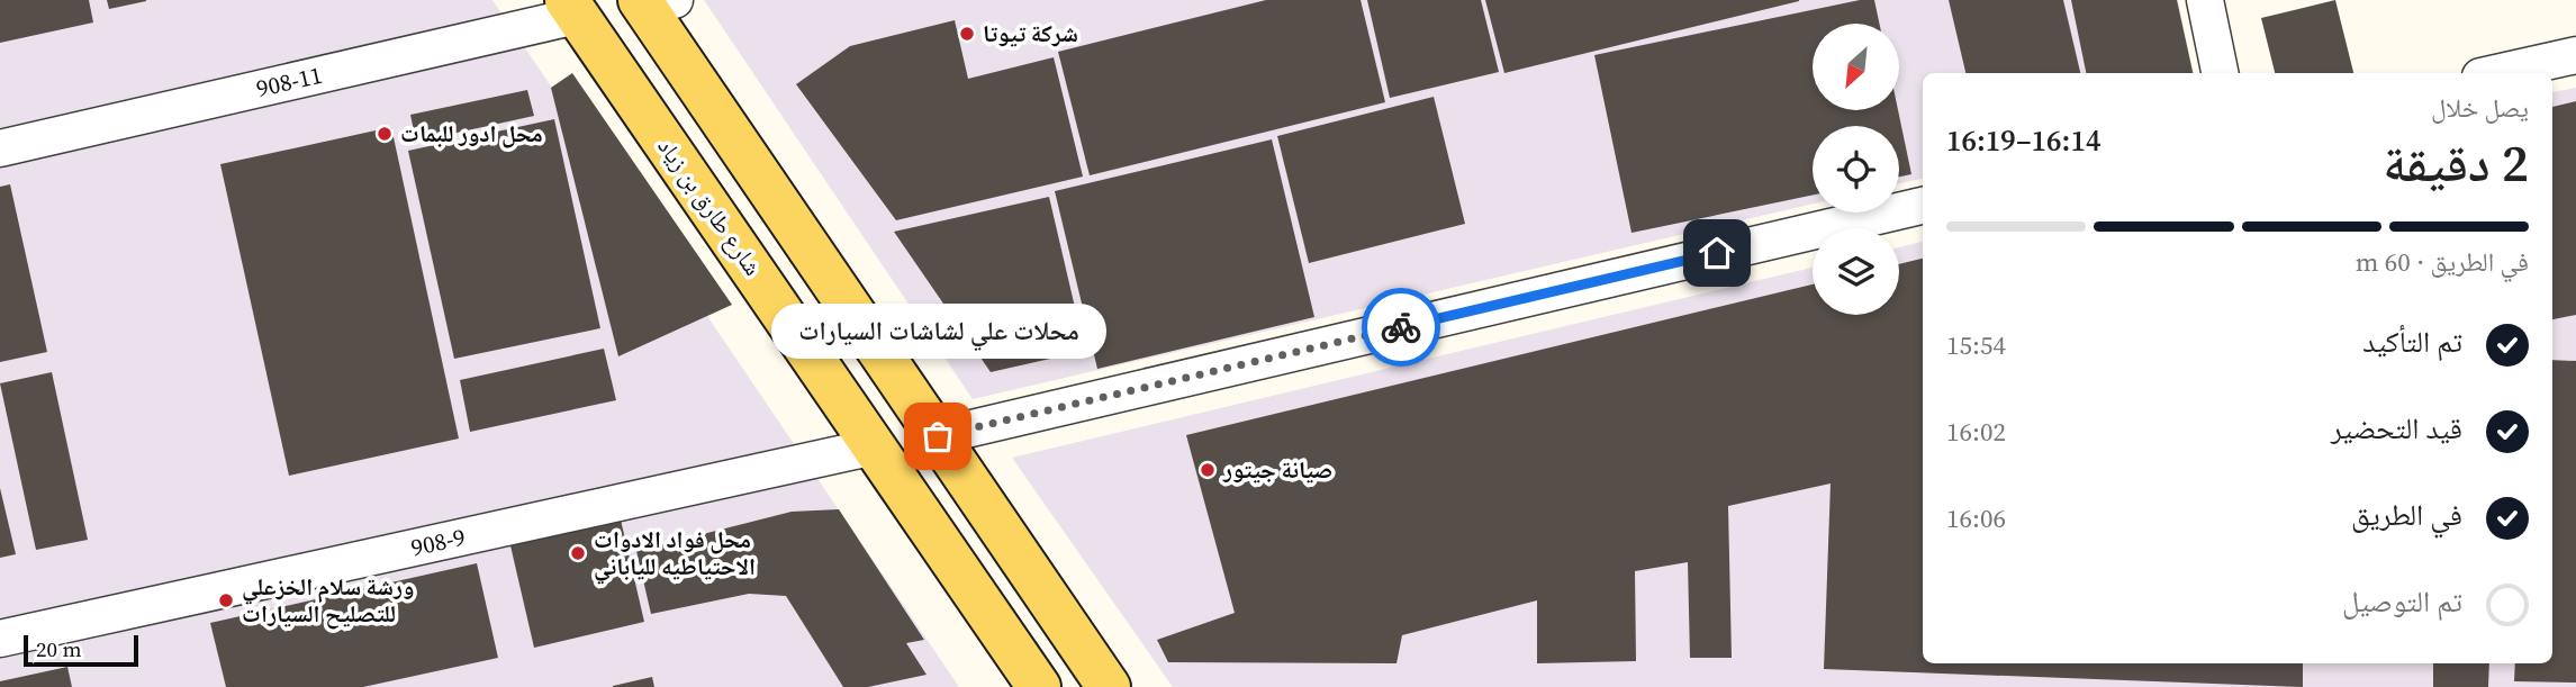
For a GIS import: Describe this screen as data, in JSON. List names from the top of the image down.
{
  "streets": {
    "main road": ["شارع طارق بن زياد"],
    "street": ["908-11", "908-9"]
  },
  "crossings": [
    ["908-11", "شارع طارق بن زياد"],
    ["شارع طارق بن زياد", "908-9"]
  ],
  "places": [
    "شركة تيوتا",
    "محل ادور للبمات",
    "محلات علي لشاشات السيارات",
    "صيانة جيتور",
    "محل فواد الادوات الاحتياطيه للياباني",
    "ورشة سلام الخزعلي للتصليح السيارات"
  ],
  "scale_bar": "20 m",
  "north": "bottom left",
  "page": {
    "heading": ["2 دقيقة", "يصل خلال", "16:14–16:19"],
    "bar": "في الطريق · 60 m",
    "list": [
      ["تم التأكيد", "15:54"],
      ["قيد التحضير", "16:02"],
      ["في الطريق", "16:06"],
      "تم التوصيل"
    ],
    "bubble": "محلات علي لشاشات السيارات",
    "scale": "20 m"
  }
}
